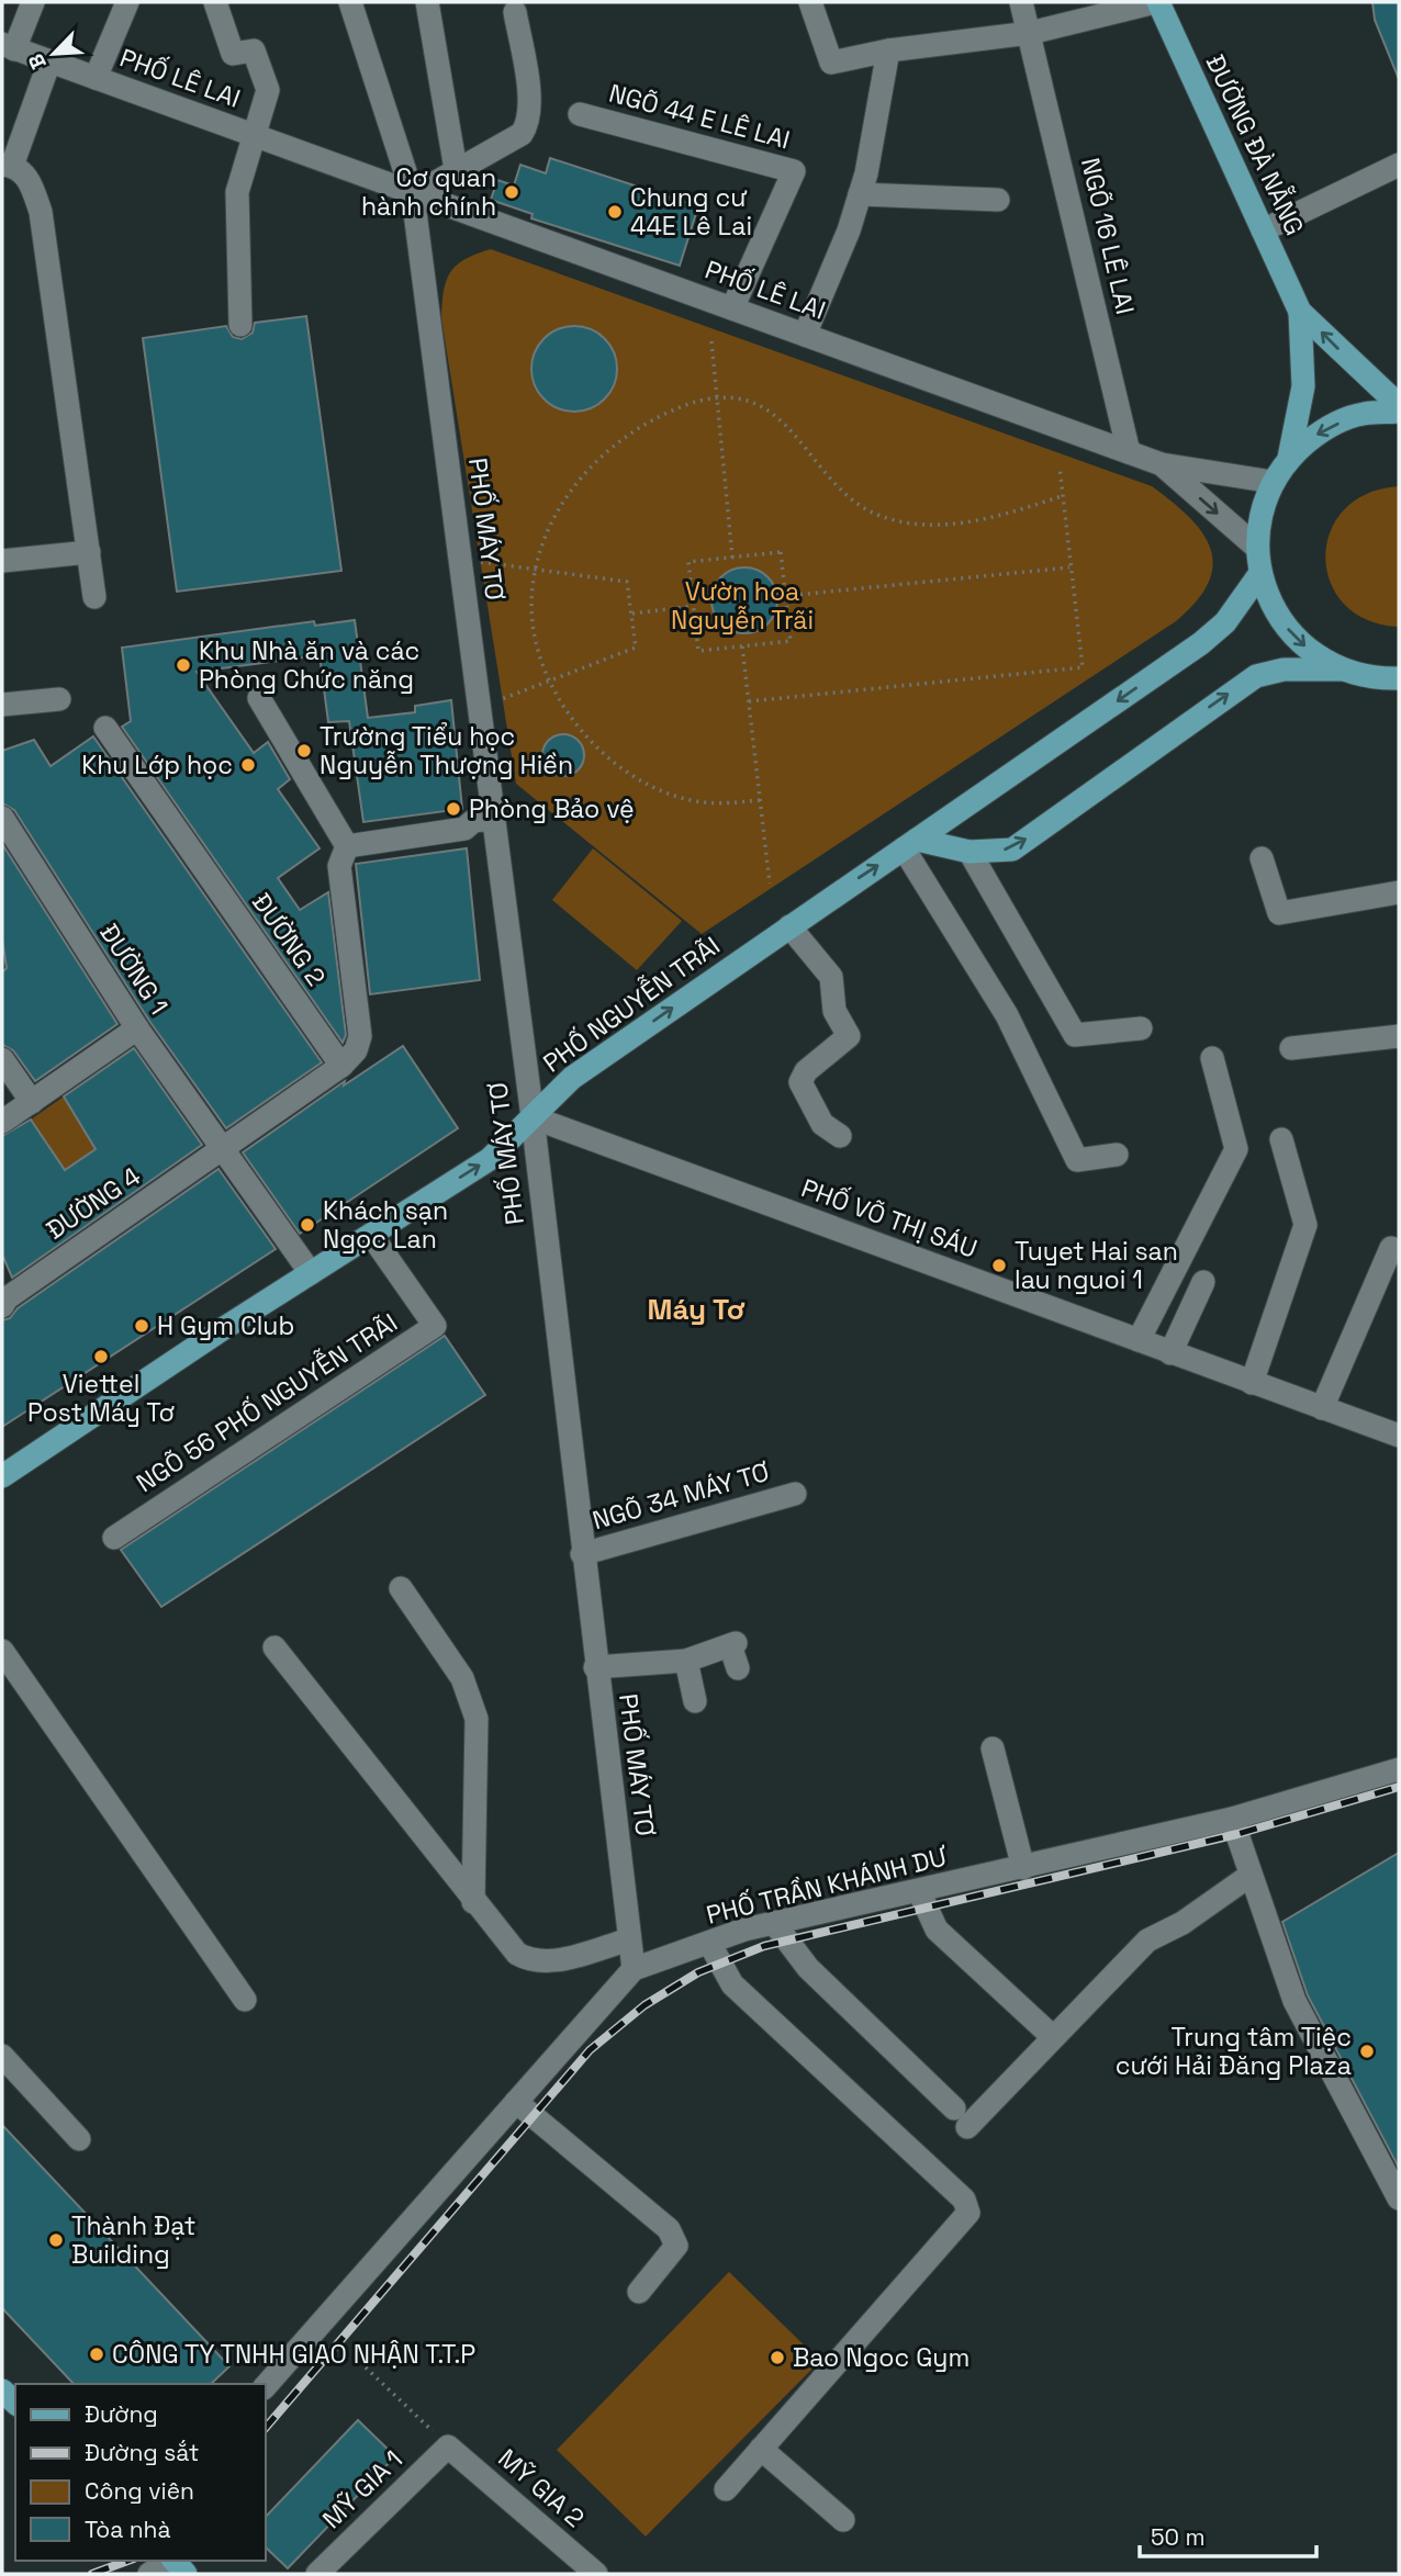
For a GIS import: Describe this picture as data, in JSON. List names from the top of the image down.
{
  "streets": {
    "main road": ["ĐƯỜNG ĐÀ NẴNG", "PHỐ NGUYỄN TRÃI"],
    "street": [
      "PHỐ LÊ LAI",
      "NGÕ 44 E LÊ LAI",
      "NGÕ 16 LÊ LAI",
      "PHỐ MÁY TƠ",
      "ĐƯỜNG 2",
      "ĐƯỜNG 1",
      "ĐƯỜNG 4",
      "PHỐ VÕ THỊ SÁU",
      "NGÕ 56 PHỐ NGUYỄN TRÃI",
      "NGÕ 34 MÁY TƠ",
      "PHỐ TRẦN KHÁNH DƯ",
      "MỸ GIA 2",
      "MỸ GIA 1"
    ]
  },
  "crossings": [
    ["PHỐ LÊ LAI", "NGÕ 44 E LÊ LAI"],
    ["PHỐ LÊ LAI", "NGÕ 16 LÊ LAI"],
    ["PHỐ LÊ LAI", "PHỐ MÁY TƠ"],
    ["PHỐ MÁY TƠ", "PHỐ NGUYỄN TRÃI"],
    ["PHỐ MÁY TƠ", "PHỐ VÕ THỊ SÁU"],
    ["PHỐ MÁY TƠ", "NGÕ 34 MÁY TƠ"],
    ["PHỐ MÁY TƠ", "PHỐ TRẦN KHÁNH DƯ"],
    ["ĐƯỜNG 1", "PHỐ NGUYỄN TRÃI"],
    ["ĐƯỜNG 1", "ĐƯỜNG 4"],
    ["PHỐ NGUYỄN TRÃI", "PHỐ VÕ THỊ SÁU"],
    ["PHỐ NGUYỄN TRÃI", "NGÕ 56 PHỐ NGUYỄN TRÃI"],
    ["MỸ GIA 2", "MỸ GIA 1"]
  ],
  "districts": ["Máy Tơ"],
  "parks": ["Vườn hoa Nguyễn Trãi"],
  "places": [
    "Cơ quan hành chính",
    "Chung cư 44E Lê Lai",
    "Khu Nhà ăn và các Phòng Chức năng",
    "Trường Tiểu học Nguyễn Thượng Hiền",
    "Khu Lớp học",
    "Phòng Bảo vệ",
    "Khách sạn Ngọc Lan",
    "Tuyet Hai san lau nguoi 1",
    "H Gym Club",
    "Viettel Post Máy Tơ",
    "Trung tâm Tiệc cưới Hải Đăng Plaza",
    "Thành Đạt Building",
    "CÔNG TY TNHH GIAO NHẬN T.T.P",
    "Bao Ngoc Gym"
  ],
  "legend": [
    "Đường",
    "Đường sắt",
    "Công viên",
    "Tòa nhà"
  ],
  "scale_bar": "50 m",
  "north": "bottom left"
}
